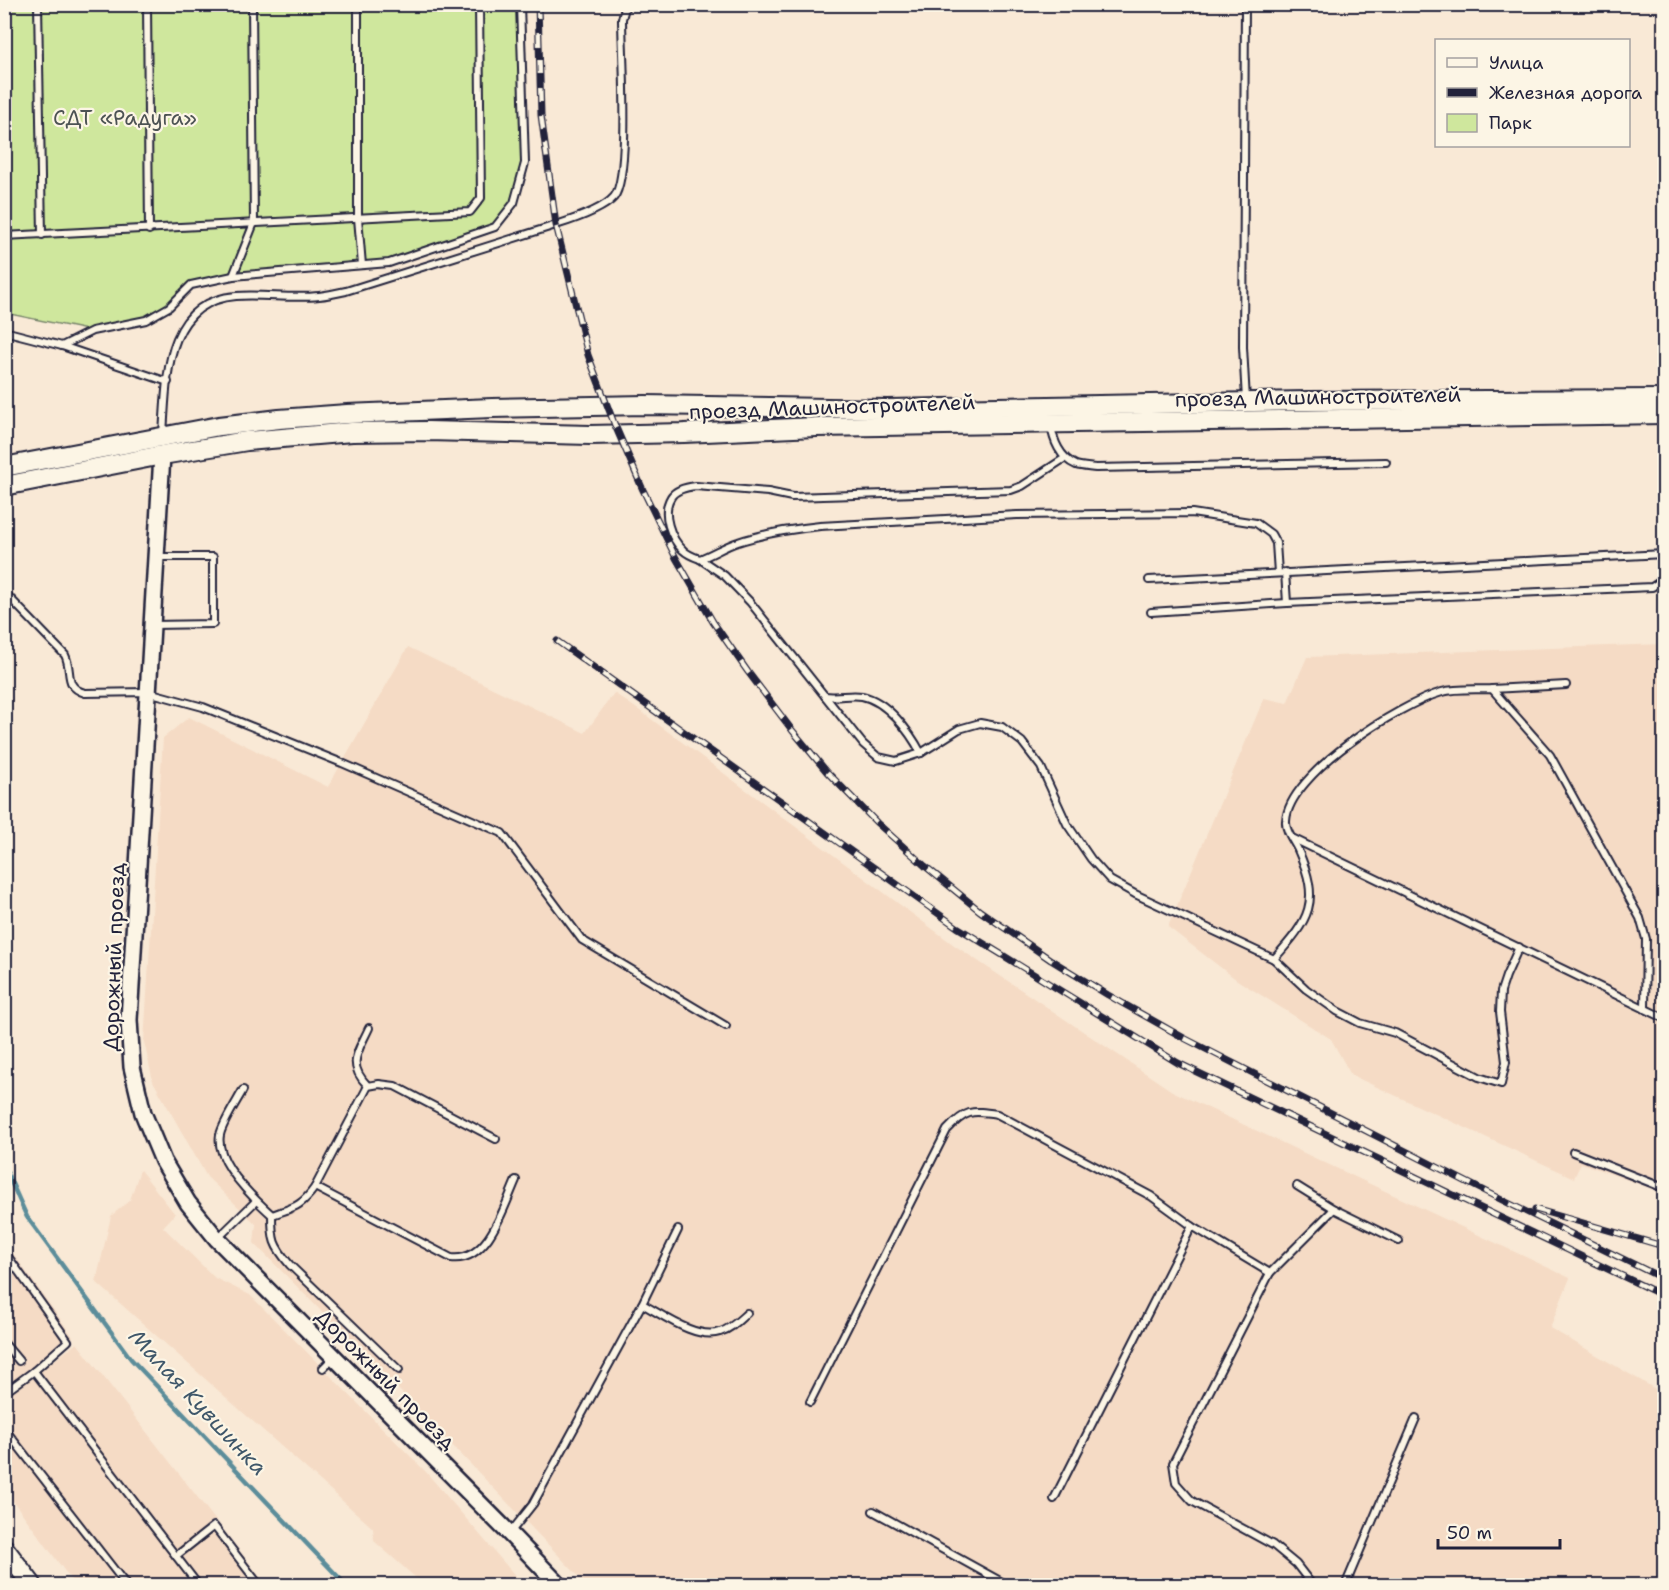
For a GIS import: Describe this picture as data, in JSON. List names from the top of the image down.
{
  "streets": {
    "main road": ["проезд Машиностроителей"],
    "street": ["Дорожный проезд"]
  },
  "crossings": [
    ["проезд Машиностроителей", "Дорожный проезд"]
  ],
  "water": ["Малая Кувшинка"],
  "parks": ["СДТ «Радуга»"],
  "legend": ["Улица", "Железная дорога", "Парк"],
  "scale_bar": "50 m"
}
